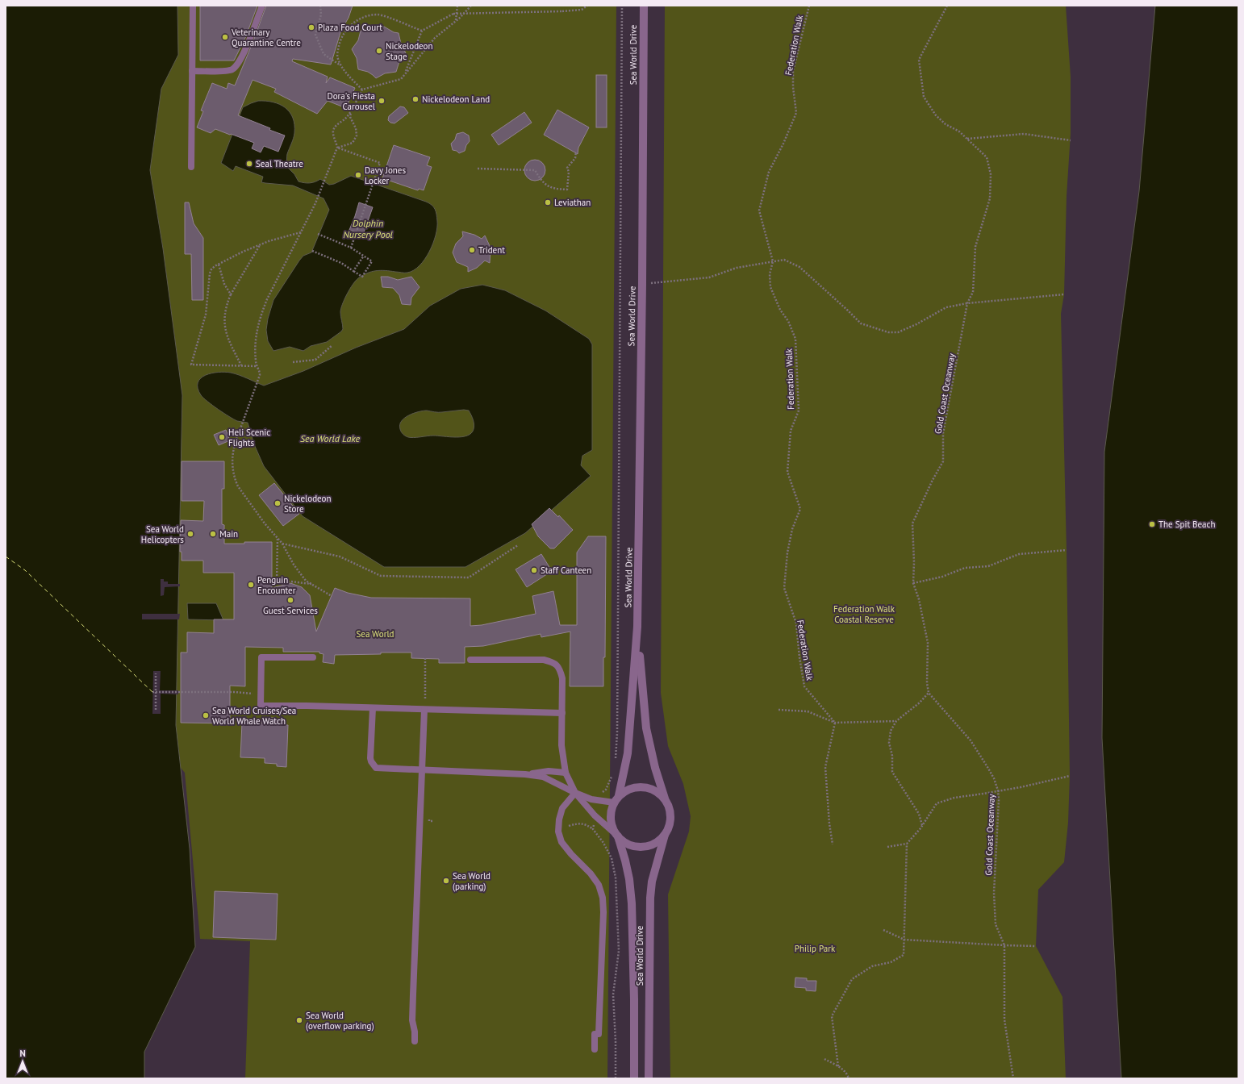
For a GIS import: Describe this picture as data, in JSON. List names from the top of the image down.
{
  "streets": {
    "street": ["Sea World Drive"],
    "path": ["Federation Walk", "Gold Coast Oceanway"]
  },
  "water": ["Dolphin Nursery Pool", "Sea World Lake"],
  "parks": ["Federation Walk Coastal Reserve", "Sea World", "Philip Park"],
  "places": [
    "Plaza Food Court",
    "Veterinary Quarantine Centre",
    "Nickelodeon Stage",
    "Nickelodeon Land",
    "Dora's Fiesta Carousel",
    "Seal Theatre",
    "Davy Jones Locker",
    "Leviathan",
    "Trident",
    "Heli Scenic Flights",
    "Nickelodeon Store",
    "The Spit Beach",
    "Sea World Helicopters",
    "Main",
    "Staff Canteen",
    "Penguin Encounter",
    "Guest Services",
    "Sea World Cruises/Sea World Whale Watch",
    "Sea World (parking)",
    "Sea World (overflow parking)"
  ],
  "north": "top"
}
